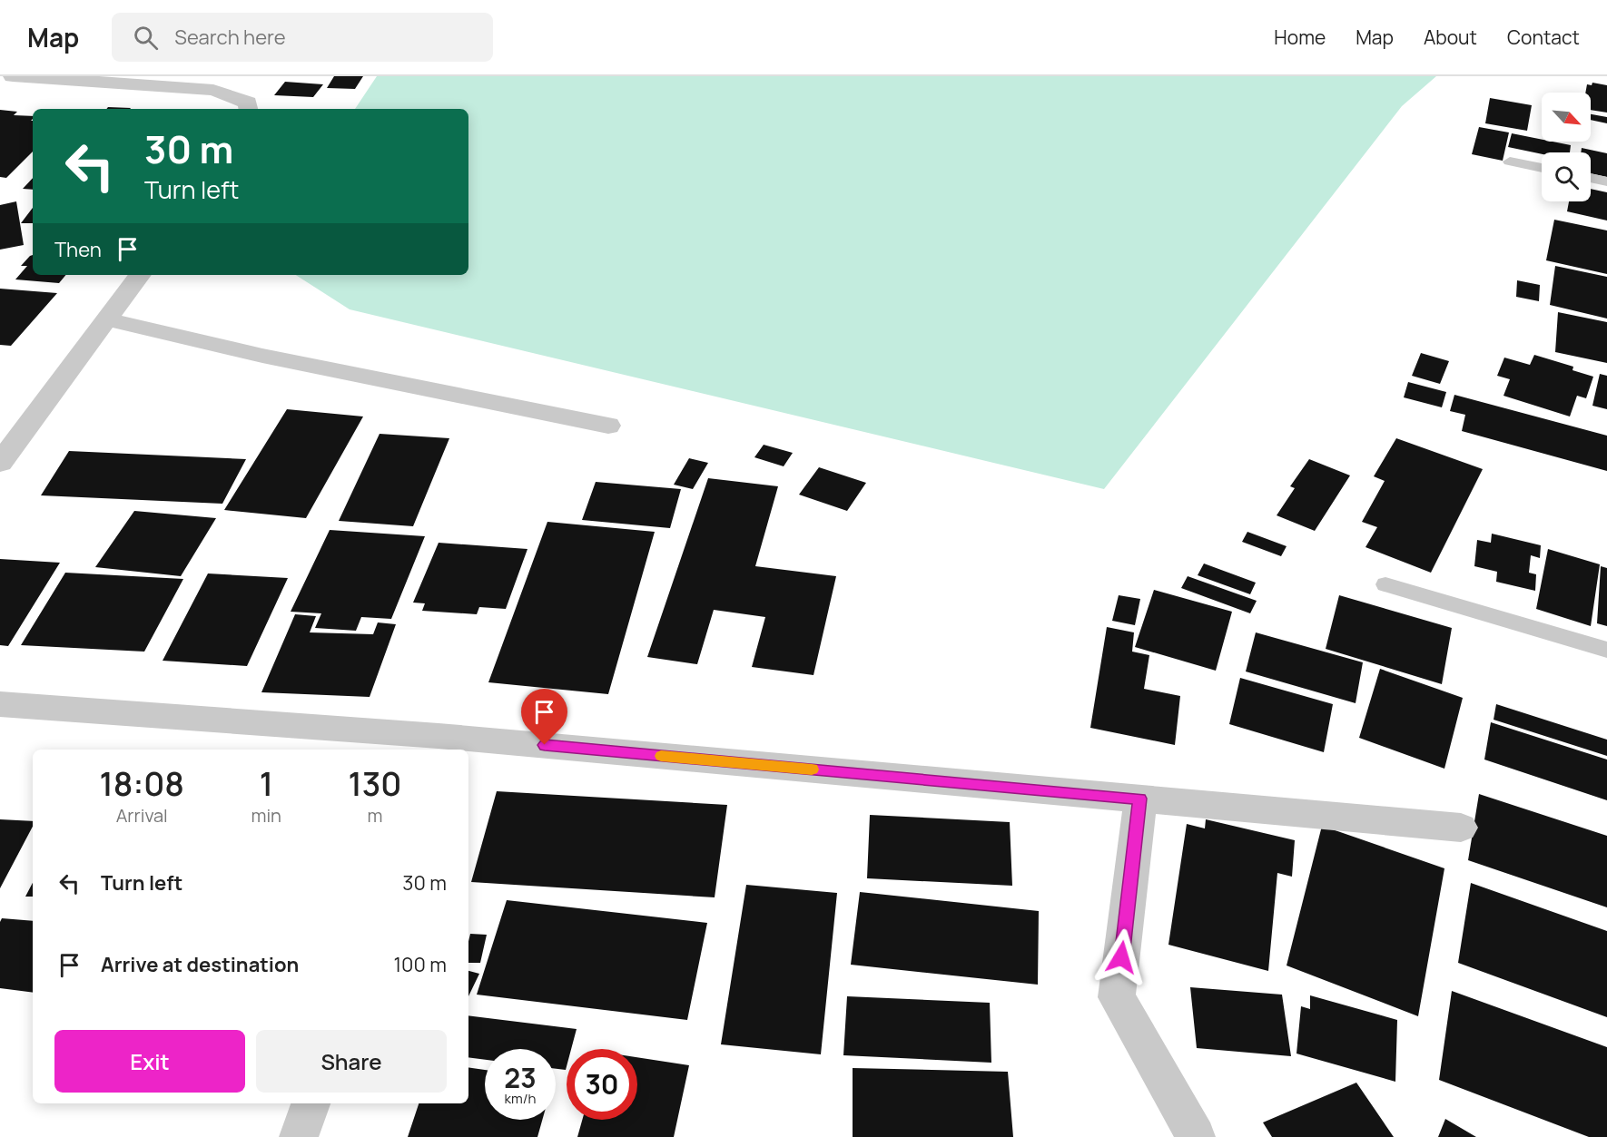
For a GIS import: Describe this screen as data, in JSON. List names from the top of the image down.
{
  "north": "bottom right",
  "page": {
    "header": "Map",
    "search": "Search here",
    "nav": [
      "Home",
      "Map",
      "About",
      "Contact"
    ],
    "turn": ["30 m", "Turn left"],
    "then": "Then",
    "eta": [
      "18:08",
      "Arrival",
      "1",
      "min",
      "130",
      "m"
    ],
    "list": [
      {
        "name": "Turn left",
        "value": "30 m"
      },
      {
        "name": "Arrive at destination",
        "value": "100 m"
      }
    ],
    "buttons": ["Exit", "Share"],
    "speed": "23 km/h",
    "limit": "30"
  }
}
